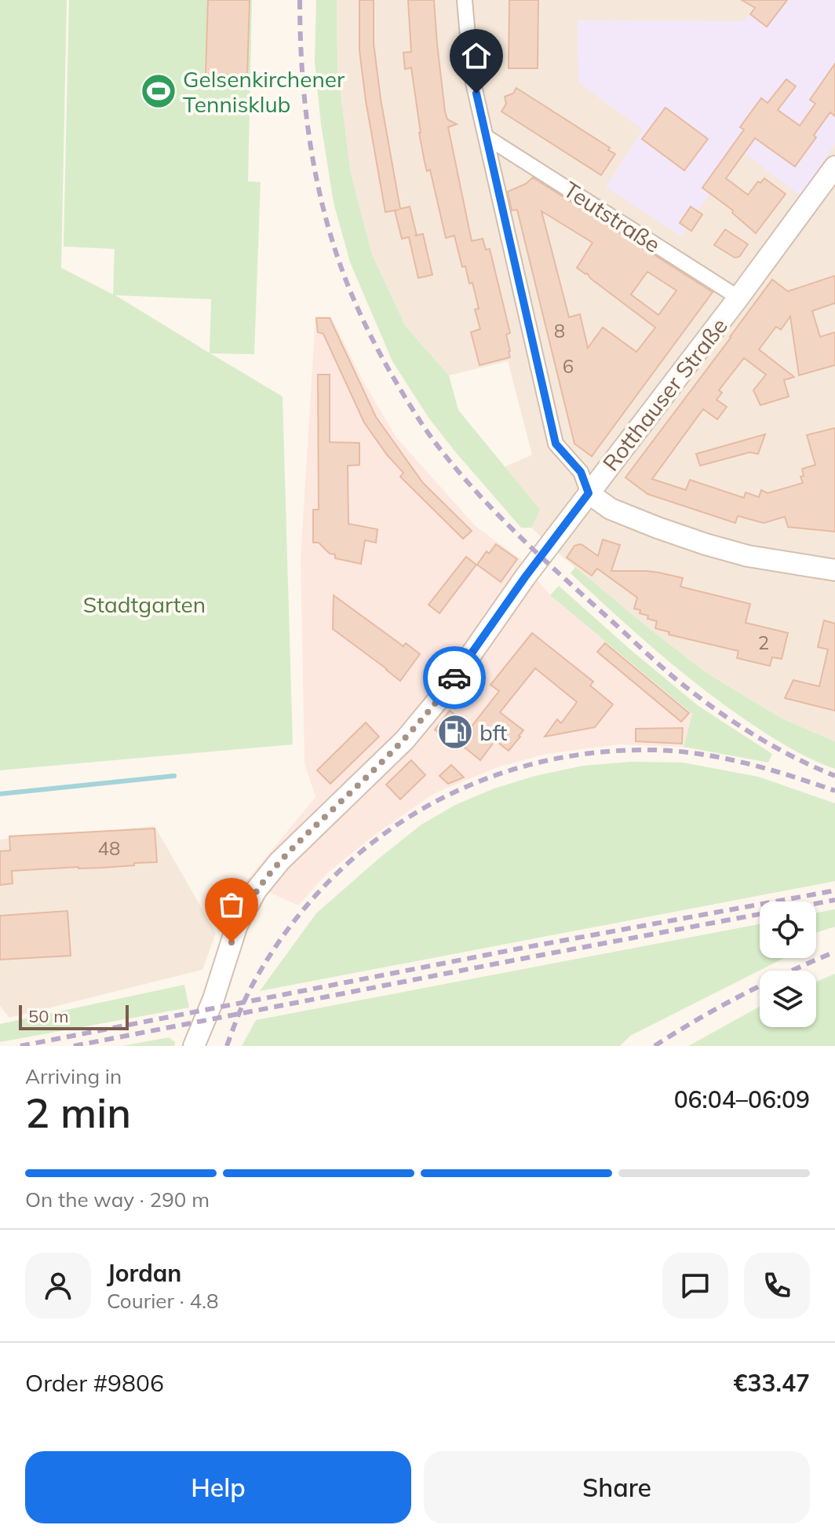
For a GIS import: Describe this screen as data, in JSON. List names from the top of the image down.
{
  "streets": {
    "main road": ["Rotthauser Straße"],
    "street": ["Teutstraße"]
  },
  "crossings": [
    ["Teutstraße", "Rotthauser Straße"]
  ],
  "parks": ["Stadtgarten"],
  "places": {
    "sports": ["Gelsenkirchener Tennisklub"],
    "fuel station": ["bft"]
  },
  "house_numbers": [
    "8",
    "6",
    "2",
    "48"
  ],
  "scale_bar": "50 m",
  "page": {
    "scale": "50 m",
    "heading": ["2 min", "Arriving in", "06:04–06:09"],
    "panel": [
      "Jordan",
      "Courier · 4.8",
      "Order #9806",
      "€33.47"
    ],
    "bar": "On the way · 290 m",
    "buttons": ["Help", "Share"]
  }
}
